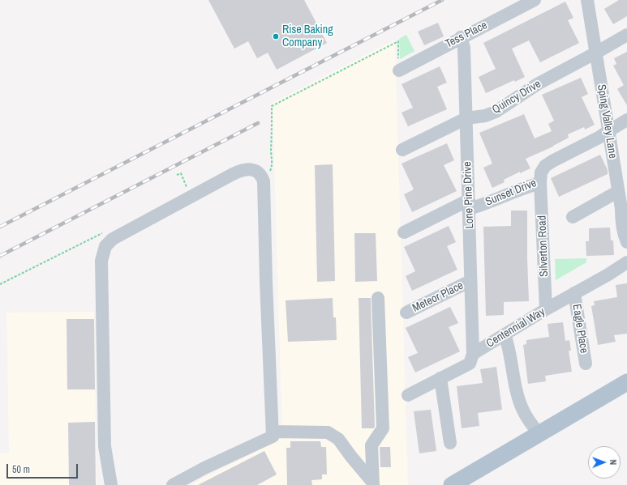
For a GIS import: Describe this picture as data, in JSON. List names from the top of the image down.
{
  "streets": {
    "street": [
      "Tess Place",
      "Quincy Drive",
      "Sping Valley Lane",
      "Sunset Drive",
      "Lone Pine Drive",
      "Silverton Road",
      "Meteor Place",
      "Centennial Way",
      "Eagle Place"
    ]
  },
  "crossings": [
    ["Tess Place", "Lone Pine Drive"],
    ["Quincy Drive", "Sping Valley Lane"],
    ["Quincy Drive", "Lone Pine Drive"],
    ["Sping Valley Lane", "Sunset Drive"],
    ["Sunset Drive", "Lone Pine Drive"],
    ["Sunset Drive", "Silverton Road"],
    ["Lone Pine Drive", "Meteor Place"],
    ["Lone Pine Drive", "Centennial Way"],
    ["Silverton Road", "Centennial Way"],
    ["Centennial Way", "Eagle Place"]
  ],
  "places": ["Rise Baking Company"],
  "scale_bar": "50 m",
  "north": "right"
}
